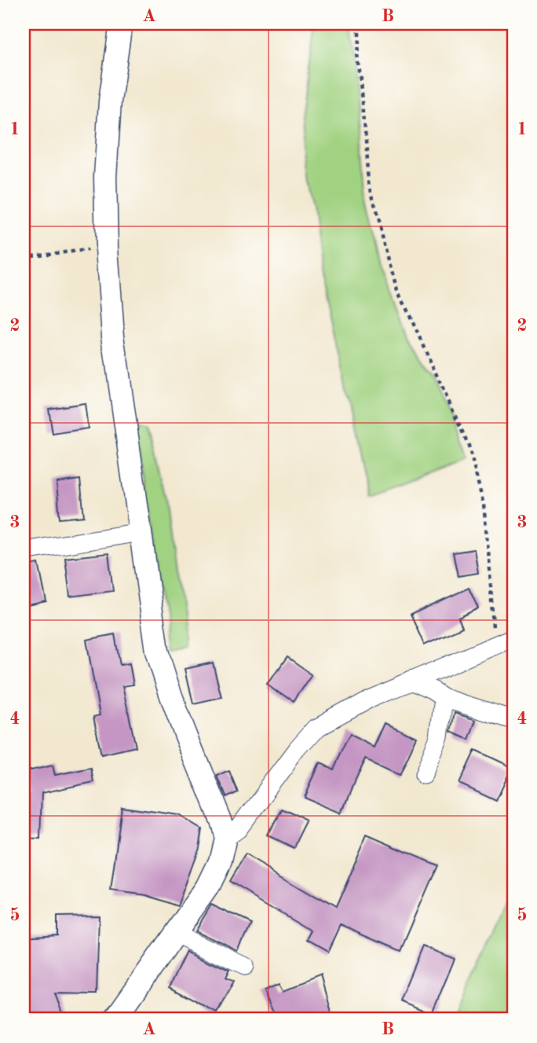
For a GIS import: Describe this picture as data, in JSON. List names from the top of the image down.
{
  "grid": {
    "columns": ["A", "B"],
    "rows": [
      "1",
      "2",
      "3",
      "4",
      "5"
    ]
  }
}
